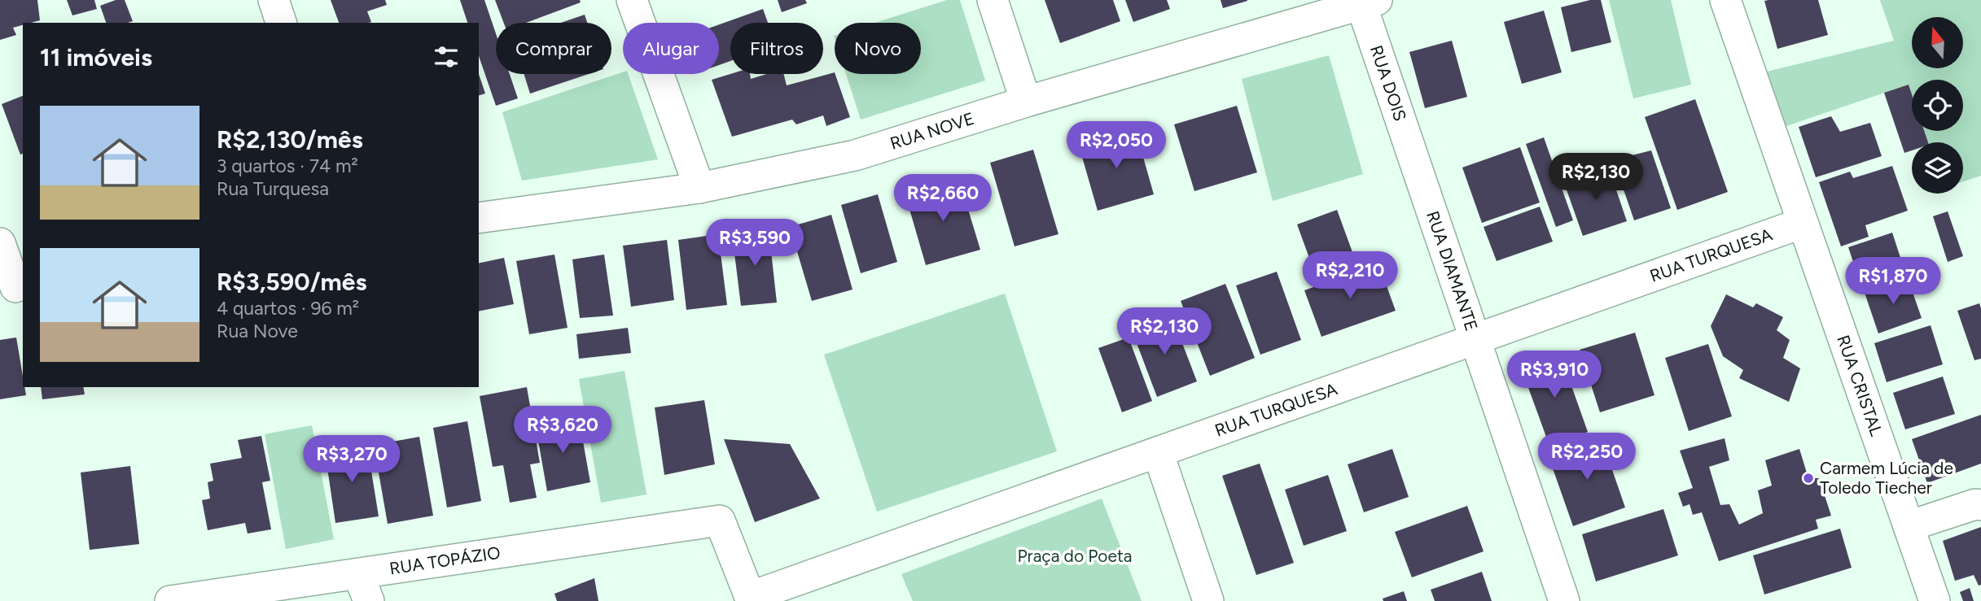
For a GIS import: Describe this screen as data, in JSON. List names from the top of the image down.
{
  "streets": {
    "street": [
      "RUA DOIS",
      "RUA NOVE",
      "RUA TURQUESA",
      "RUA DIAMANTE",
      "RUA CRISTAL",
      "RUA TOPÁZIO"
    ]
  },
  "crossings": [
    ["RUA DOIS", "RUA NOVE"],
    ["RUA DOIS", "RUA DIAMANTE"],
    ["RUA TURQUESA", "RUA DIAMANTE"],
    ["RUA TURQUESA", "RUA CRISTAL"],
    ["RUA TURQUESA", "RUA TOPÁZIO"]
  ],
  "parks": ["Praça do Poeta"],
  "places": ["Carmem Lúcia de Toledo Tiecher"],
  "north": "top",
  "page": {
    "chip": [
      "Comprar",
      "Alugar",
      "Filtros",
      "Novo"
    ],
    "heading": "11 imóveis",
    "list": [
      {
        "name": "R$2,130/mês",
        "note": "3 quartos · 74 m² · Rua Turquesa"
      },
      {
        "name": "R$3,590/mês",
        "note": "4 quartos · 96 m² · Rua Nove"
      }
    ],
    "price": [
      "R$2,050",
      "R$2,130",
      "R$2,660",
      "R$3,590",
      "R$2,210",
      "R$1,870",
      "R$2,130",
      "R$3,910",
      "R$3,620",
      "R$2,250",
      "R$3,270"
    ]
  }
}
